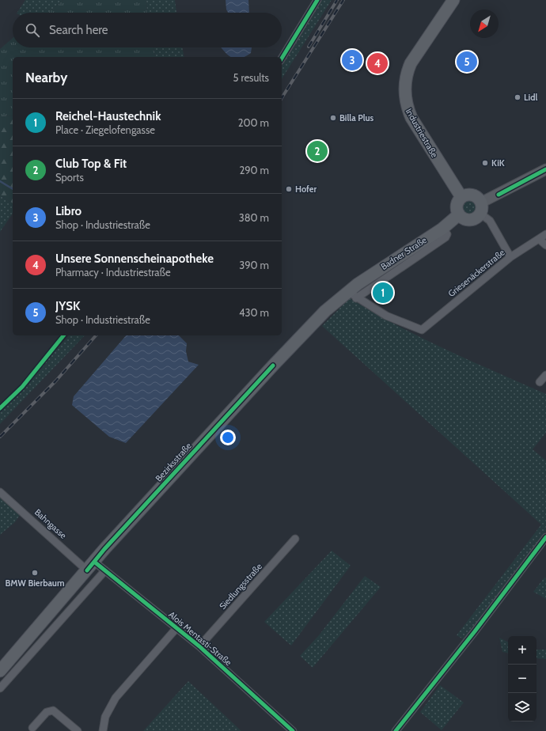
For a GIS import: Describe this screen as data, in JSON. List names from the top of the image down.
{
  "streets": {
    "main road": ["Industriestraße", "Badner Straße", "Bezirksstraße"],
    "street": [
      "Griesenäckerstraße",
      "Bahngasse",
      "Siedlungsstraße",
      "Alois Mentasti-Straße"
    ]
  },
  "crossings": [
    ["Industriestraße", "Badner Straße"],
    ["Badner Straße", "Griesenäckerstraße"],
    ["Badner Straße", "Bezirksstraße"],
    ["Griesenäckerstraße", "Bezirksstraße"],
    ["Bezirksstraße", "Bahngasse"],
    ["Bezirksstraße", "Alois Mentasti-Straße"],
    ["Bahngasse", "Alois Mentasti-Straße"],
    ["Siedlungsstraße", "Alois Mentasti-Straße"]
  ],
  "places": [
    "Lidl",
    "Billa Plus",
    "KiK",
    "Hofer",
    "BMW Bierbaum"
  ],
  "north": "bottom left",
  "page": {
    "search": "Search here",
    "pins": [
      "3",
      "5",
      "4",
      "2",
      "1"
    ],
    "heading": ["Nearby", "5 results"],
    "list": [
      {
        "mark": "1",
        "name": "Reichel-Haustechnik",
        "note": "Place · Ziegelofengasse",
        "value": "200 m"
      },
      {
        "mark": "2",
        "name": "Club Top & Fit",
        "note": "Sports",
        "value": "290 m"
      },
      {
        "mark": "3",
        "name": "Libro",
        "note": "Shop · Industriestraße",
        "value": "380 m"
      },
      {
        "mark": "4",
        "name": "Unsere Sonnenscheinapotheke",
        "note": "Pharmacy · Industriestraße",
        "value": "390 m"
      },
      {
        "mark": "5",
        "name": "JYSK",
        "note": "Shop · Industriestraße",
        "value": "430 m"
      }
    ],
    "map_buttons": ["+", "−"]
  }
}
